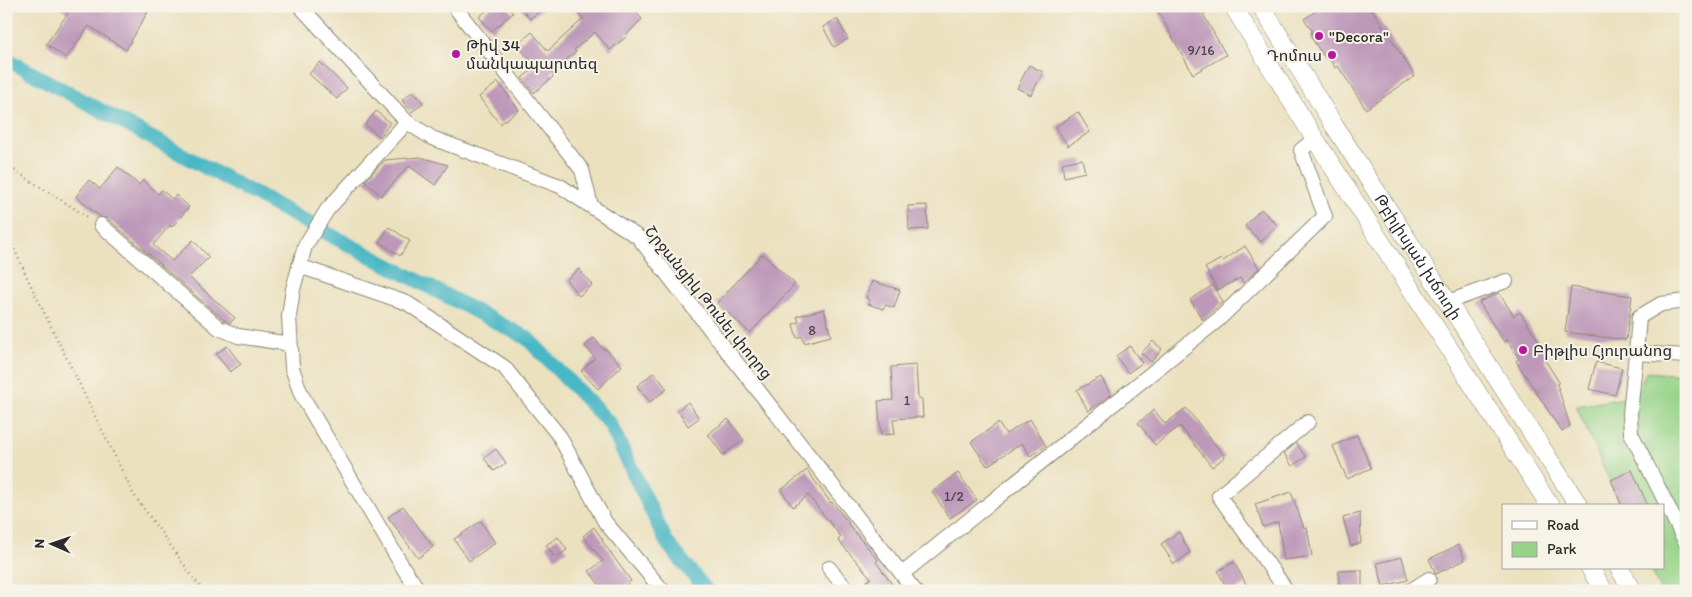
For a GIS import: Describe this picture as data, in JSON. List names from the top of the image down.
{
  "streets": {
    "main road": ["Թբիլիսյան խճուղի"],
    "street": ["Շրջանցիկ Թունել փողոց"]
  },
  "places": [
    "\"Decora\"",
    "Թիվ 34 մանկապարտեզ",
    "Դոմուս",
    "Բիթլիս Հյուրանոց"
  ],
  "house_numbers": [
    "9/16",
    "8",
    "1",
    "1/2"
  ],
  "legend": ["Road", "Park"],
  "north": "left"
}
